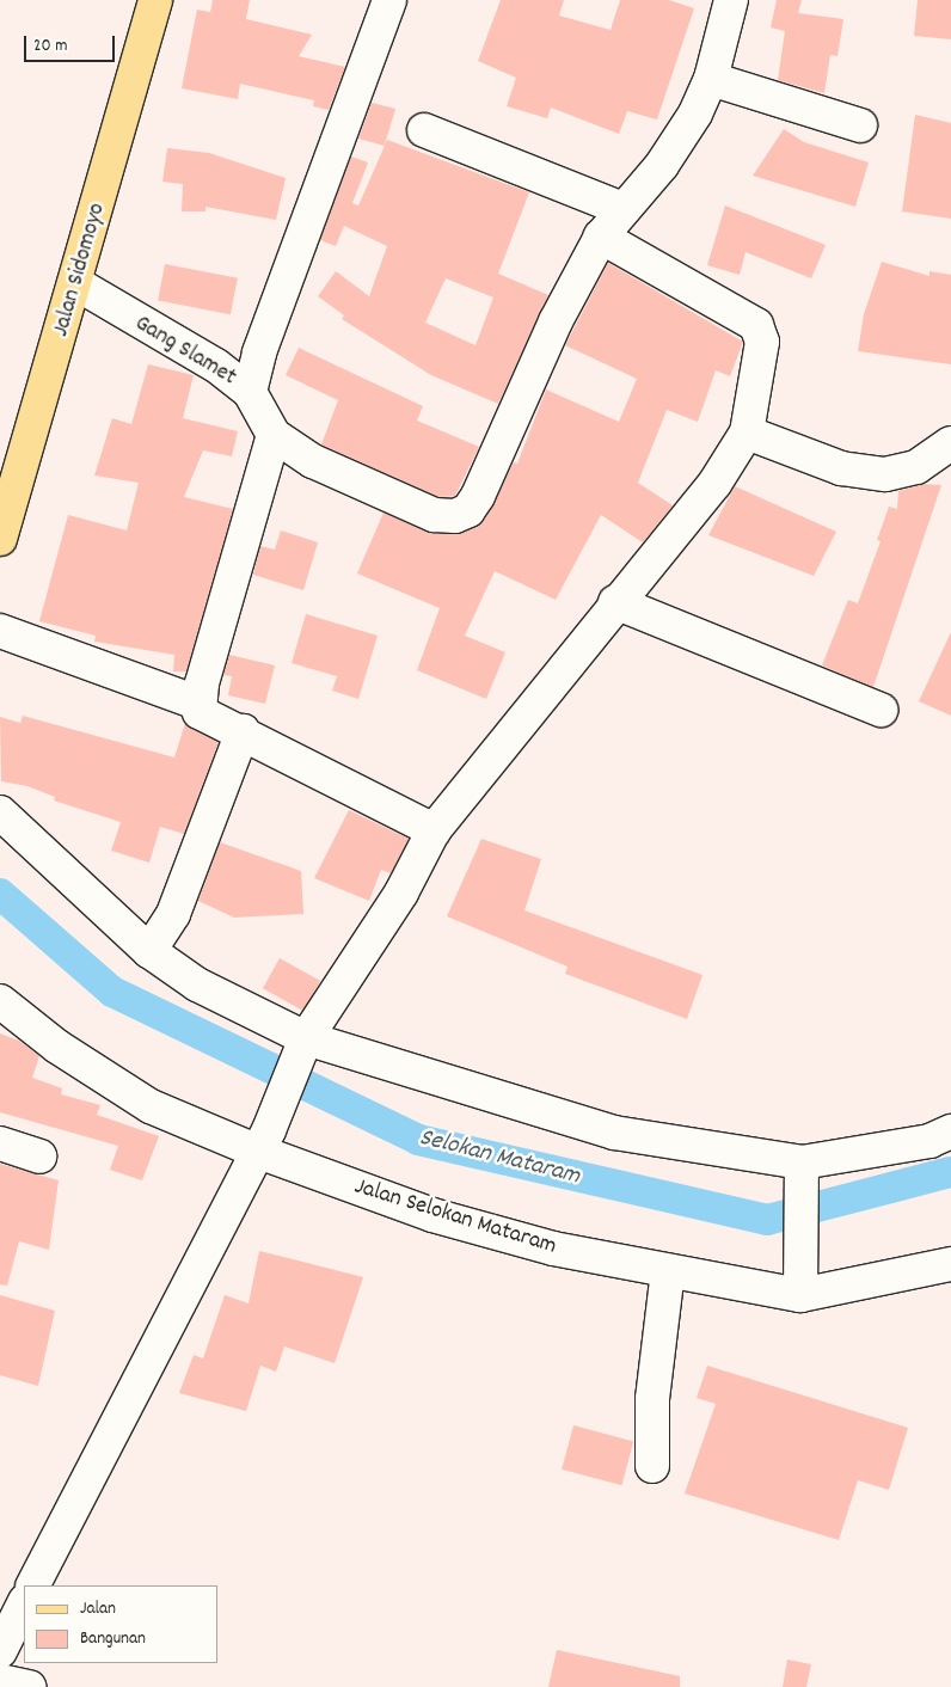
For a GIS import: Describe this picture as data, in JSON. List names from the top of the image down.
{
  "streets": {
    "main road": ["Jalan Sidomoyo"],
    "street": ["Gang Slamet", "Jalan Selokan Mataram"]
  },
  "crossings": [
    ["Jalan Sidomoyo", "Gang Slamet"]
  ],
  "water": ["Selokan Mataram"],
  "legend": ["Jalan", "Bangunan"],
  "scale_bar": "20 m"
}
